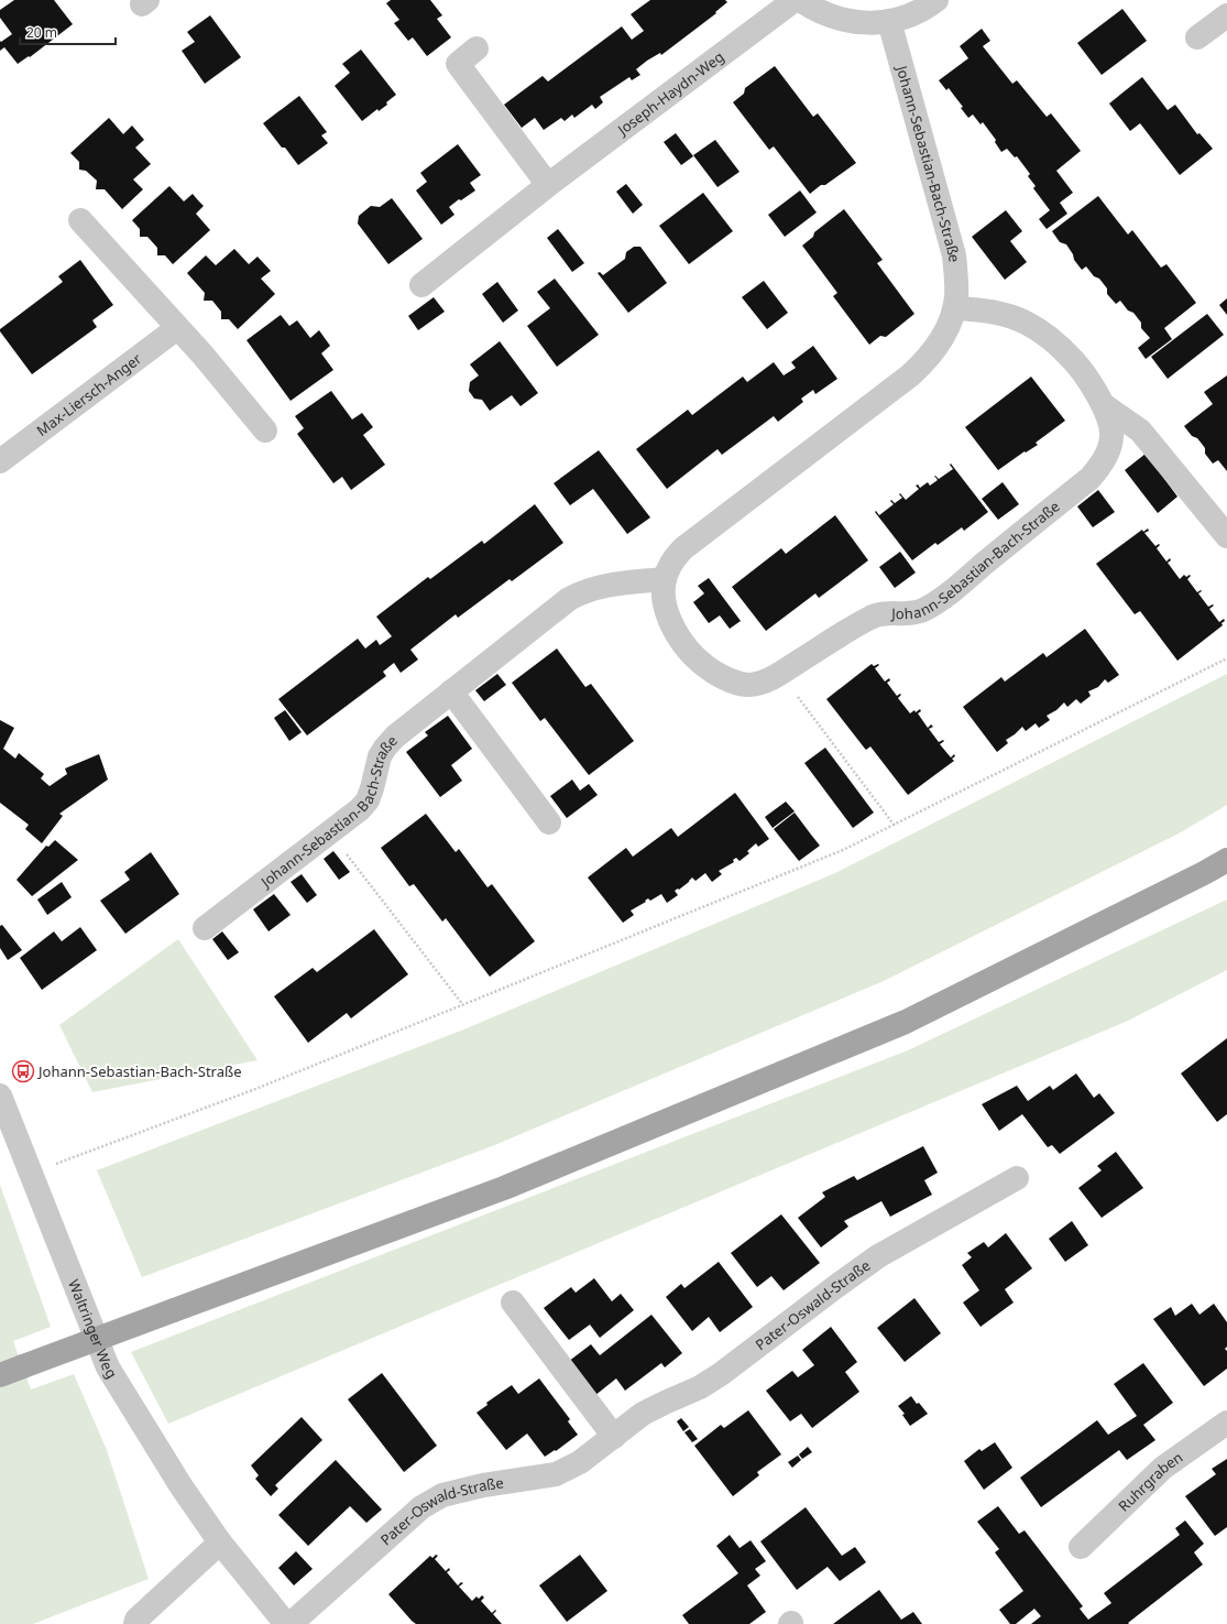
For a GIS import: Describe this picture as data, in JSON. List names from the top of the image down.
{
  "streets": {
    "street": [
      "Joseph-Haydn-Weg",
      "Johann-Sebastian-Bach-Straße",
      "Max-Liersch-Anger",
      "Pater-Oswald-Straße",
      "Waltringer Weg",
      "Ruhrgraben"
    ]
  },
  "places": {
    "bus stop": ["Johann-Sebastian-Bach-Straße"]
  },
  "scale_bar": "20 m"
}
